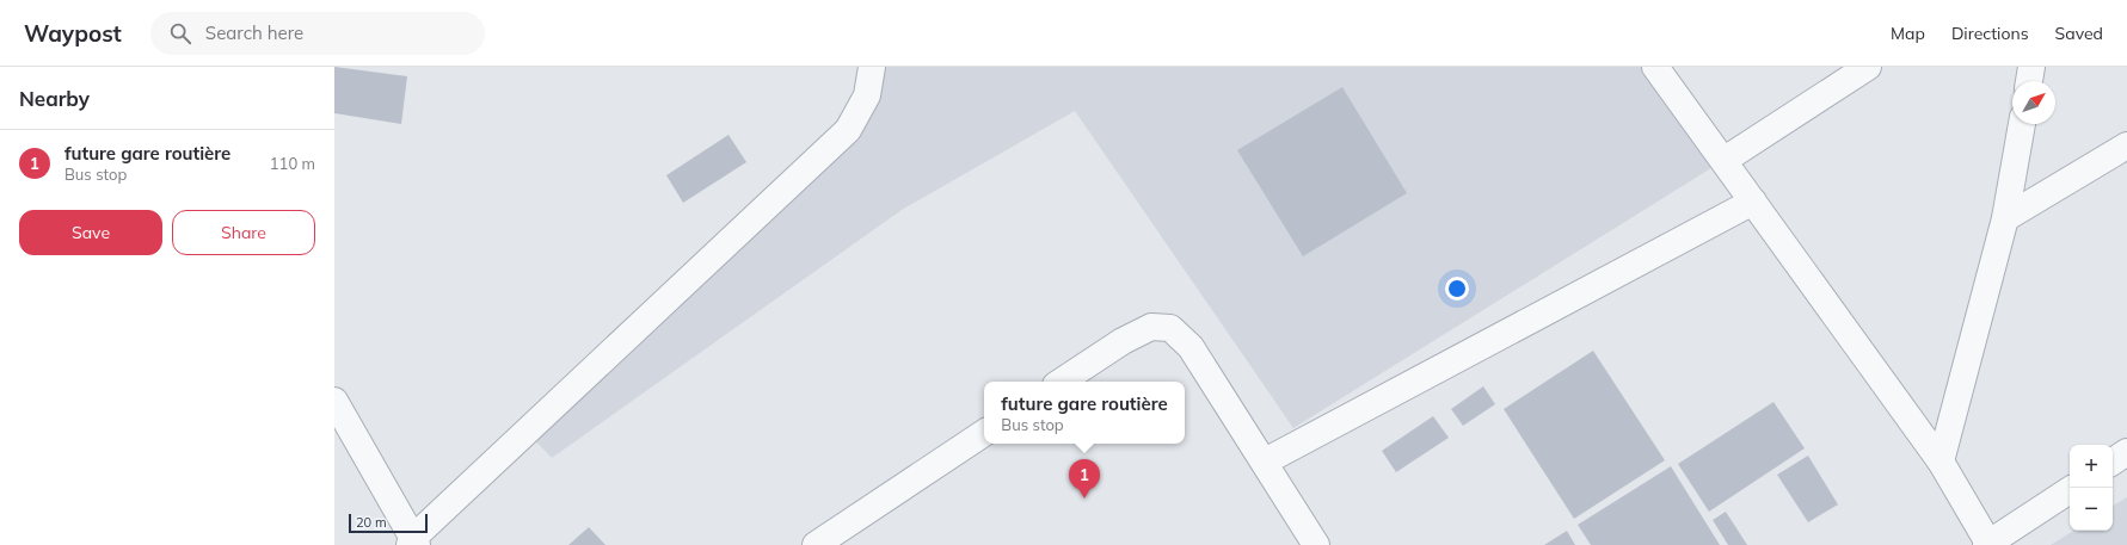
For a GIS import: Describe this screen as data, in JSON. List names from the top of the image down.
{
  "scale_bar": "20 m",
  "north": "top right",
  "page": {
    "header": "Waypost",
    "search": "Search here",
    "nav": ["Map", "Directions", "Saved"],
    "heading": "Nearby",
    "list": [
      {
        "mark": "1",
        "name": "future gare routière",
        "note": "Bus stop",
        "value": "110 m"
      }
    ],
    "buttons": ["Save", "Share"],
    "popup": ["future gare routière", "Bus stop"],
    "map_buttons": ["+", "−"],
    "pins": "1",
    "scale": "20 m"
  }
}
